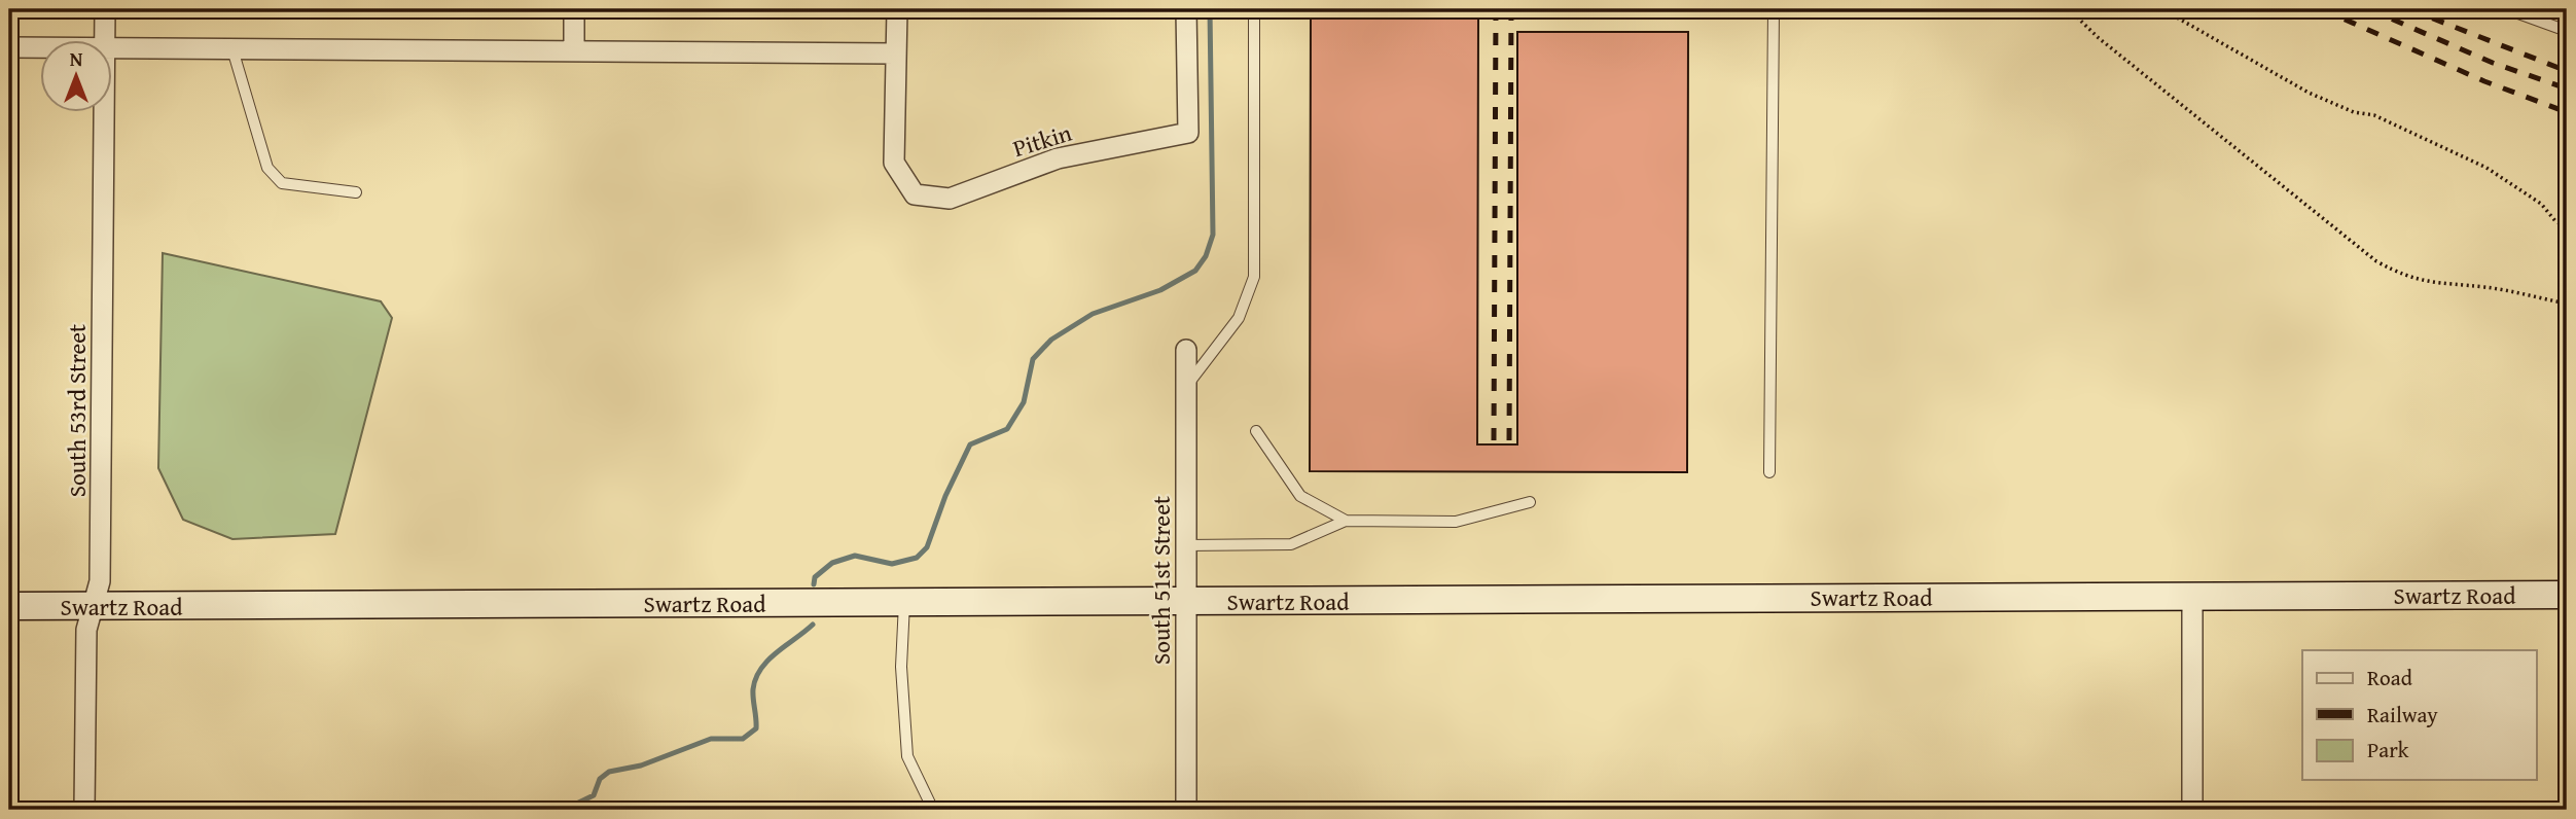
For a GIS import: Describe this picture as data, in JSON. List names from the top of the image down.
{
  "streets": {
    "street": [
      "Pitkin",
      "South 53rd Street",
      "South 51st Street",
      "Swartz Road"
    ]
  },
  "crossings": [
    ["South 53rd Street", "Swartz Road"],
    ["South 51st Street", "Swartz Road"]
  ],
  "legend": ["Road", "Railway", "Park"],
  "north": "top"
}
